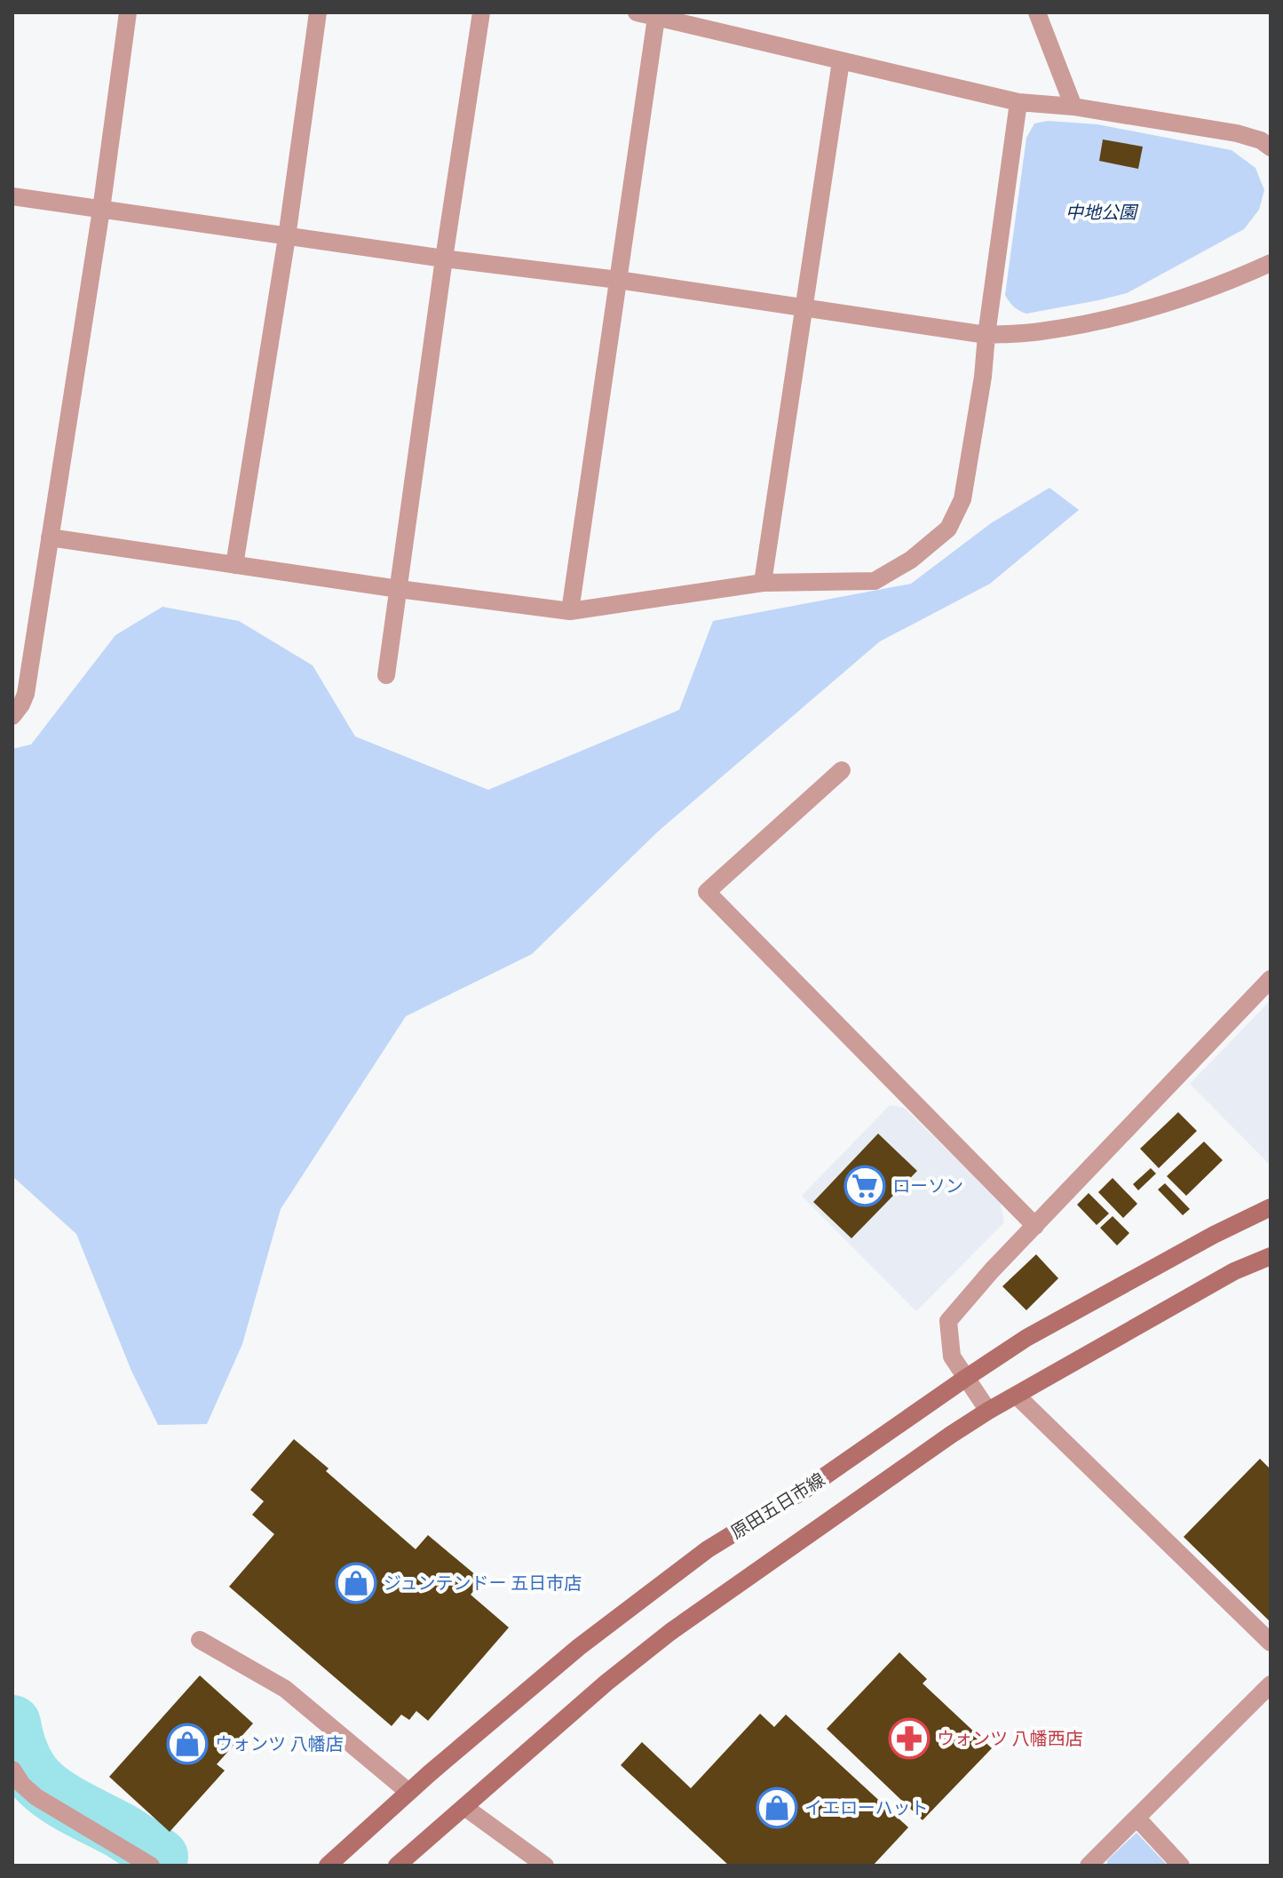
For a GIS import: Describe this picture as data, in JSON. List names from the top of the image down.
{
  "streets": {
    "main road": ["原田五日市線"]
  },
  "parks": ["中地公園"],
  "places": {
    "supermarket": ["ローソン"],
    "shop": ["ジュンテンドー 五日市店", "ウォンツ 八幡店", "イエローハット"],
    "pharmacy": ["ウォンツ 八幡西店"]
  }
}
